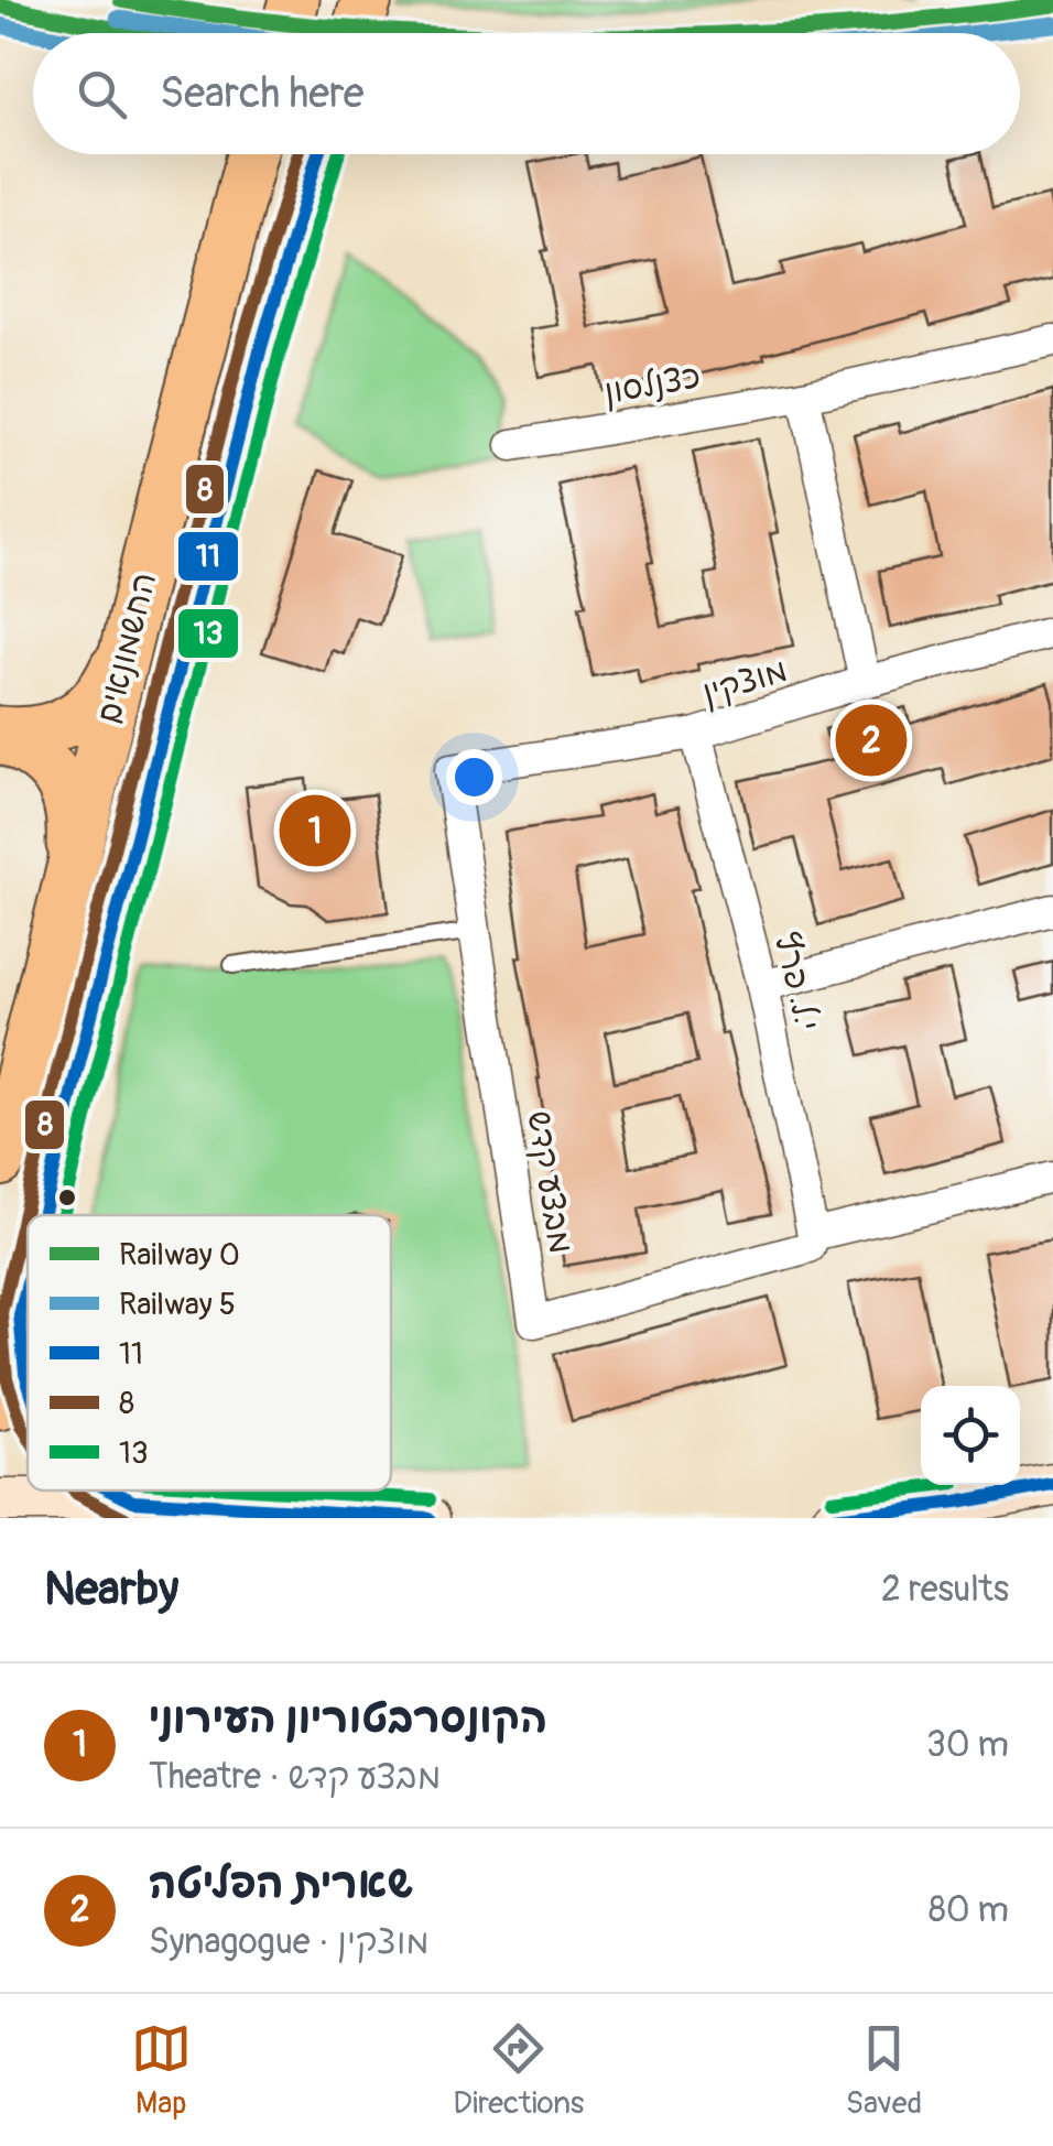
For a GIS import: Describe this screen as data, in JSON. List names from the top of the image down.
{
  "streets": {
    "highway": ["החשמונאים"],
    "street": [
      "כצנלסון",
      "מוצקין",
      "י.ל. פרץ",
      "מבצע קדש"
    ]
  },
  "crossings": [
    ["מוצקין", "י.ל. פרץ"],
    ["מוצקין", "מבצע קדש"],
    ["י.ל. פרץ", "מבצע קדש"]
  ],
  "lines": [
    "rail line 0",
    "rail line 5",
    "transit line 11",
    "transit line 8",
    "transit line 13"
  ],
  "legend": [
    "Railway 0",
    "Railway 5",
    "11",
    "8",
    "13"
  ],
  "page": {
    "search": "Search here",
    "pins": ["2", "1"],
    "heading": ["Nearby", "2 results"],
    "list": [
      {
        "mark": "1",
        "name": "הקונסרבטוריון העירוני",
        "note": "Theatre · מבצע קדש",
        "value": "30 m"
      },
      {
        "mark": "2",
        "name": "שארית הפליטה",
        "note": "Synagogue · מוצקין",
        "value": "80 m"
      }
    ],
    "nav": ["Map", "Directions", "Saved"]
  }
}
